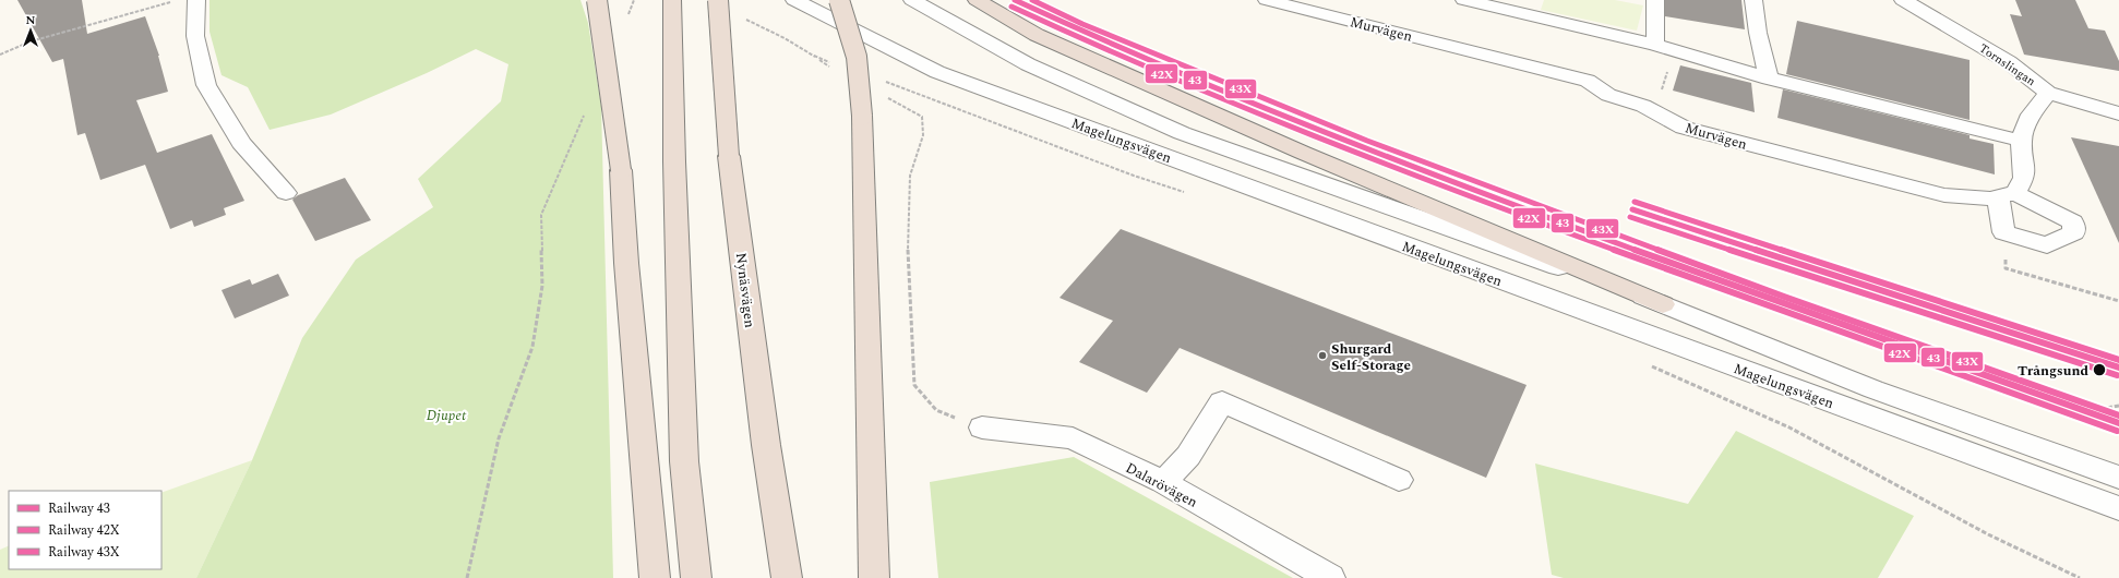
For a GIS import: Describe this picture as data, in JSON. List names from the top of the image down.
{
  "streets": {
    "highway": ["Nynäsvägen"],
    "street": [
      "Murvägen",
      "Tornslingan",
      "Magelungsvägen",
      "Dalarövägen"
    ]
  },
  "parks": ["Djupet"],
  "places": ["Shurgard Self-Storage", "Trångsund"],
  "lines": ["rail line 43", "rail line 43X", "rail line 42X"],
  "legend": ["Railway 43", "Railway 42X", "Railway 43X"],
  "north": "top"
}
